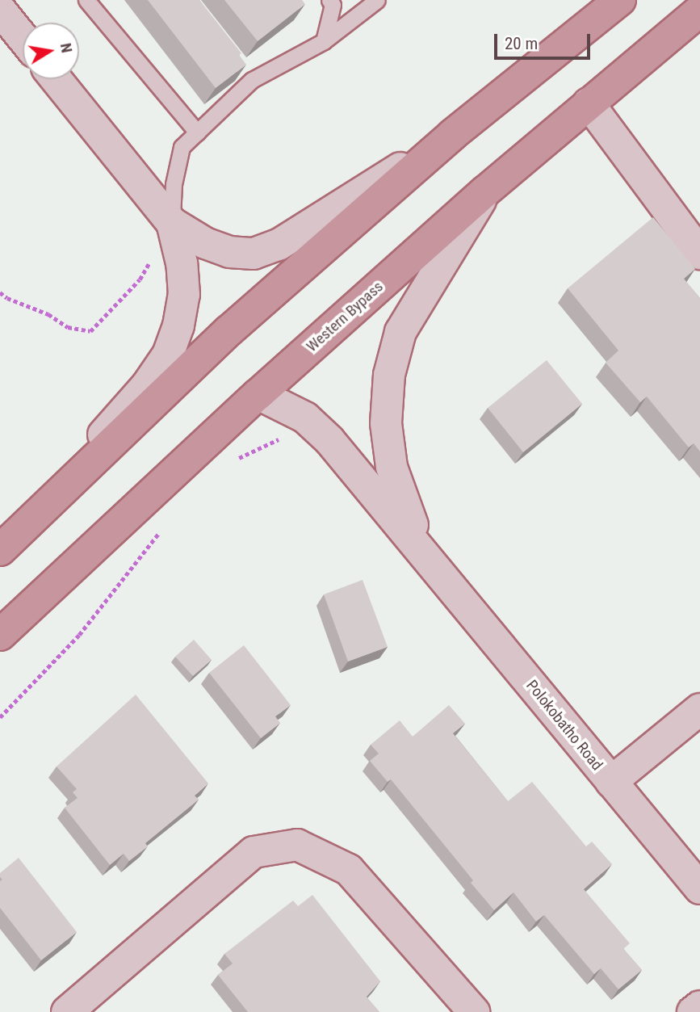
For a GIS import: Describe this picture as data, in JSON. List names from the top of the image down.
{
  "streets": {
    "highway": ["Western Bypass"],
    "street": ["Polokobatho Road"]
  },
  "crossings": [
    ["Western Bypass", "Polokobatho Road"]
  ],
  "scale_bar": "20 m",
  "north": "right"
}
